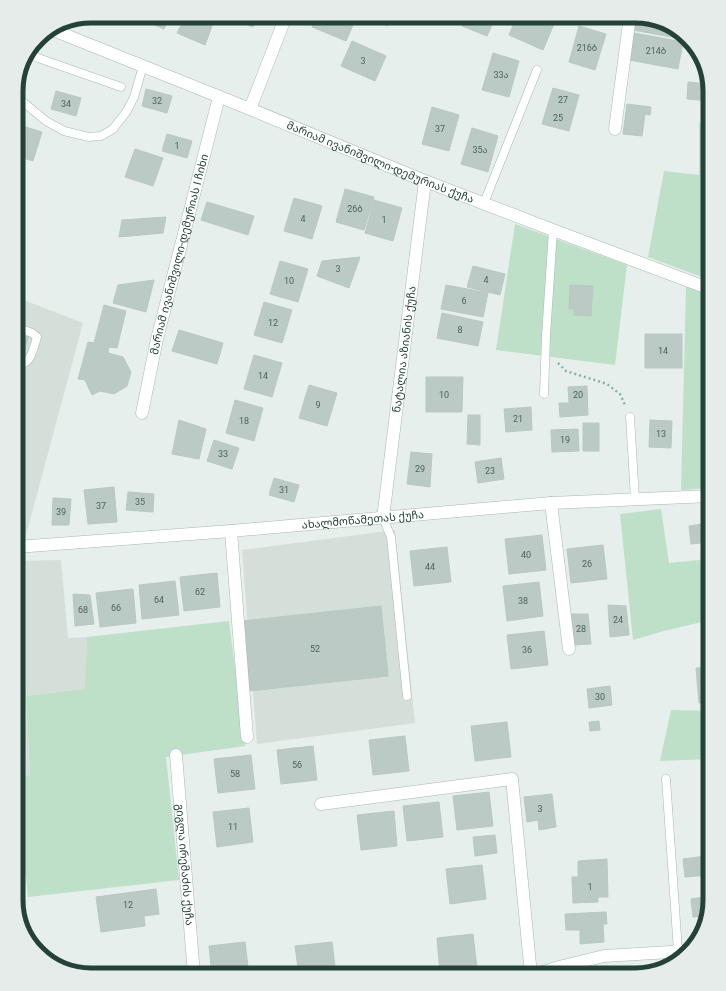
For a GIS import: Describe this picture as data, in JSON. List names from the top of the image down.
{
  "streets": {
    "street": [
      "მარიამ ივანიშვილი-დემურიას ქუჩა",
      "მარიამ ივანიშვილი-დემურიას I ჩიხი",
      "ნატალია აზიანის ქუჩა",
      "ახალმოწამეთას ქუჩა",
      "გიგლა ირემაძის ქუჩა"
    ]
  },
  "crossings": [
    ["მარიამ ივანიშვილი-დემურიას ქუჩა", "მარიამ ივანიშვილი-დემურიას I ჩიხი"],
    ["მარიამ ივანიშვილი-დემურიას ქუჩა", "ნატალია აზიანის ქუჩა"],
    ["ნატალია აზიანის ქუჩა", "ახალმოწამეთას ქუჩა"]
  ],
  "house_numbers": [
    "216ბ",
    "214ბ",
    "3",
    "33ა",
    "27",
    "32",
    "34",
    "25",
    "37",
    "1",
    "35ა",
    "26ბ",
    "4",
    "1",
    "3",
    "4",
    "10",
    "6",
    "12",
    "8",
    "14",
    "14",
    "10",
    "20",
    "9",
    "21",
    "18",
    "13",
    "19",
    "33",
    "29",
    "23",
    "31",
    "35",
    "37",
    "39",
    "40",
    "26",
    "44",
    "62",
    "64",
    "38",
    "66",
    "68",
    "24",
    "28",
    "52",
    "36",
    "30",
    "56",
    "58",
    "3",
    "11",
    "1",
    "12"
  ]
}
